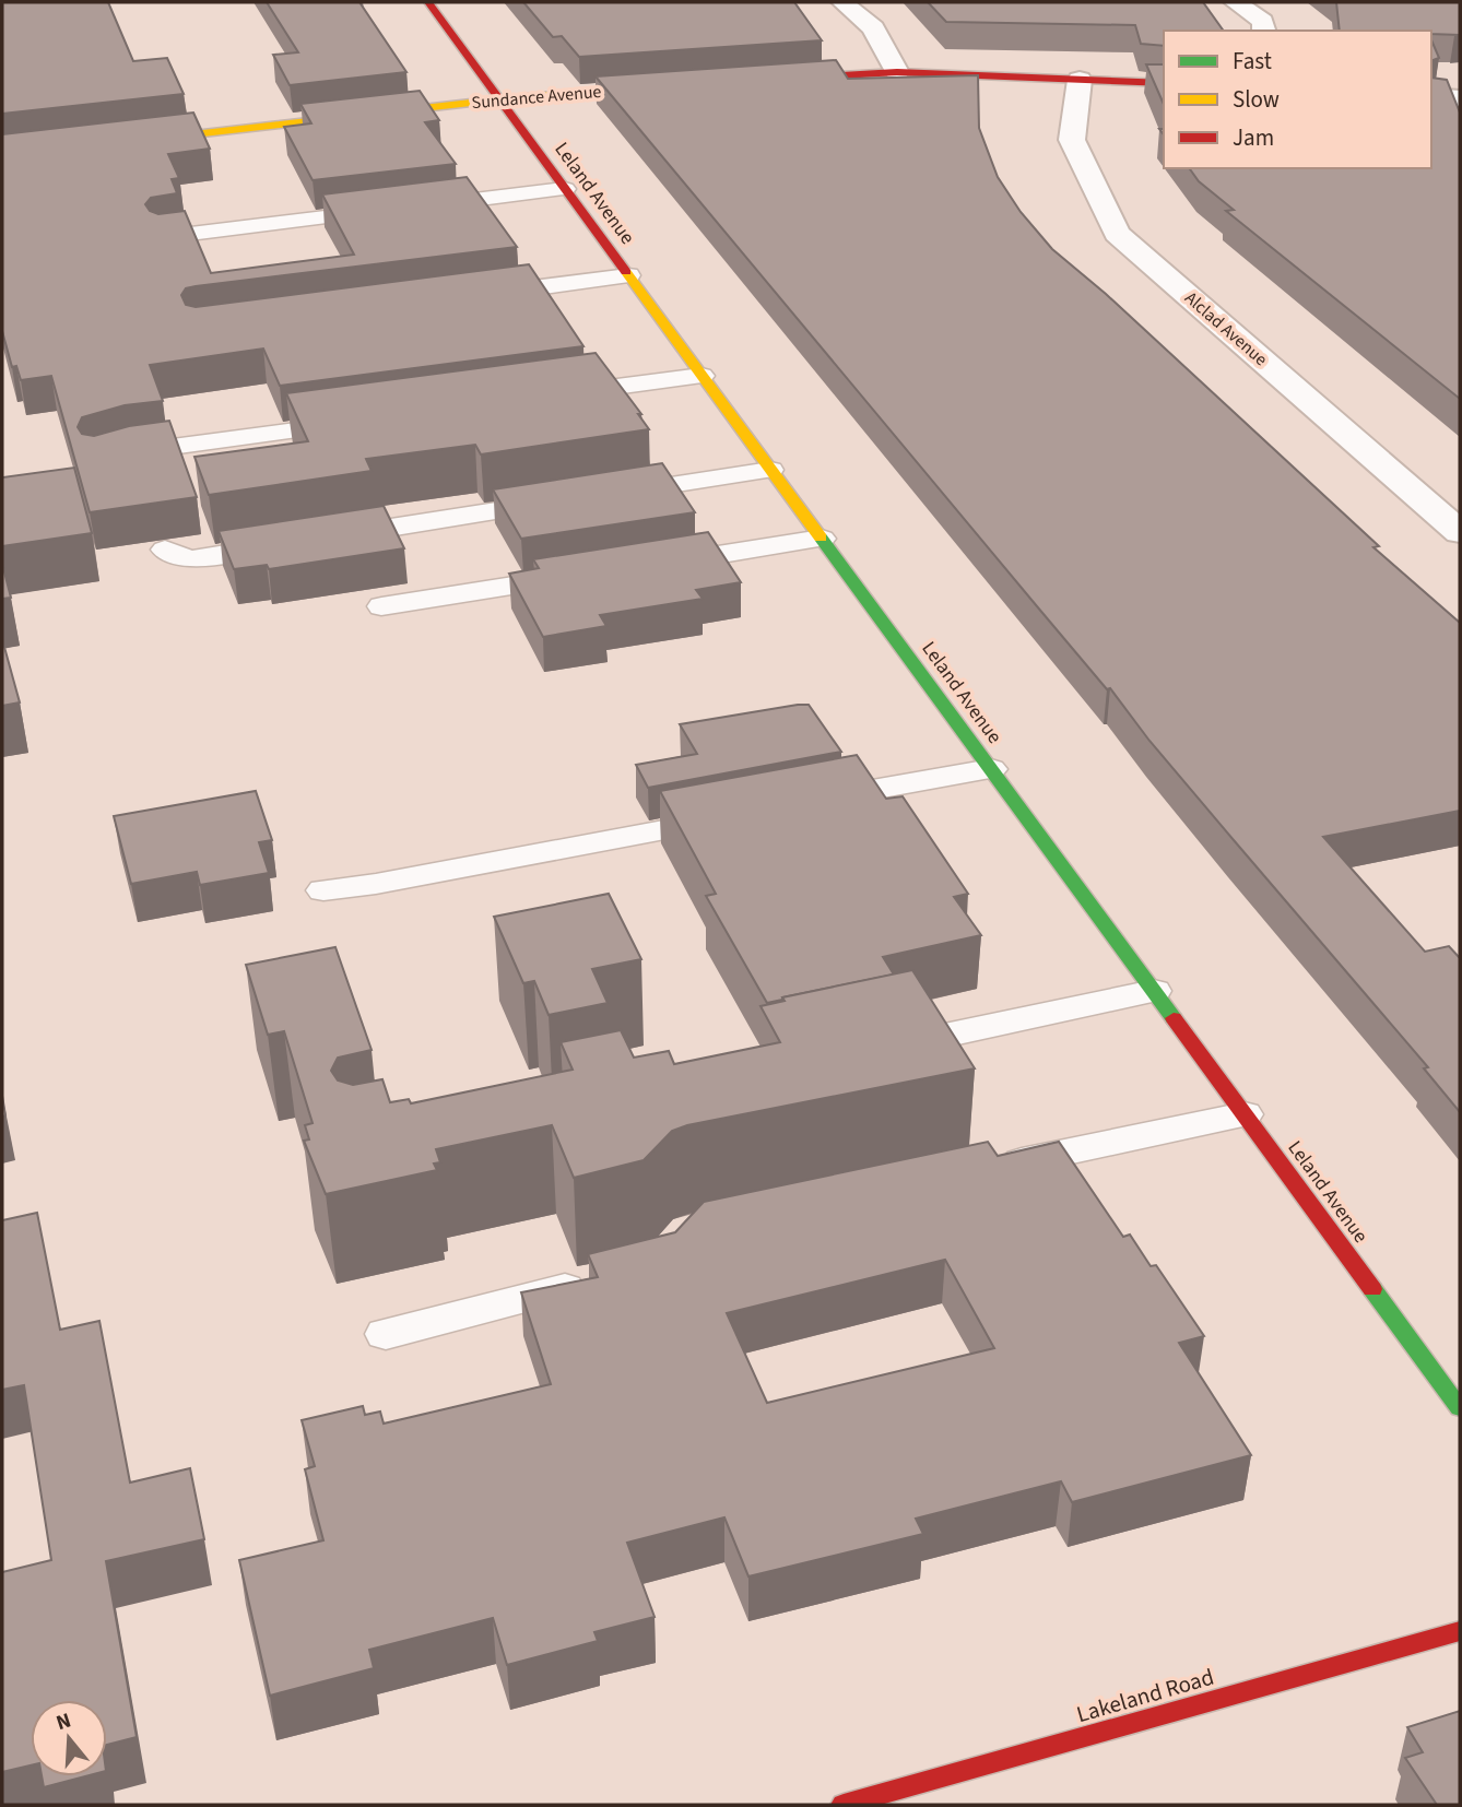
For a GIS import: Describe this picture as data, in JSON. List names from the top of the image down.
{
  "streets": {
    "street": [
      "Sundance Avenue",
      "Leland Avenue",
      "Alclad Avenue",
      "Lakeland Road"
    ]
  },
  "crossings": [
    ["Sundance Avenue", "Leland Avenue"]
  ],
  "legend": ["Fast", "Slow", "Jam"],
  "north": "top"
}
